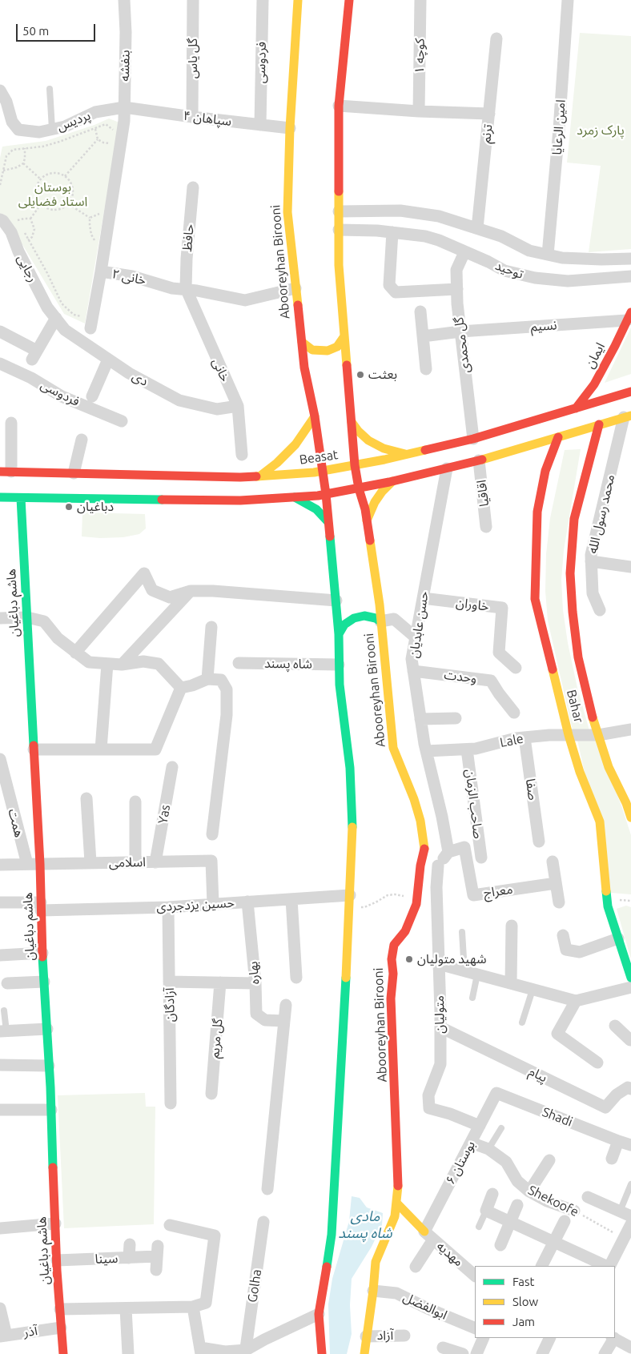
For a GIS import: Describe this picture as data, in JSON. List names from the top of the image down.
{
  "streets": {
    "main road": [
      "Abooreyhan Birooni",
      "ایمان",
      "Beasat",
      "هاشم دباغیان",
      "Bahar"
    ],
    "street": [
      "کوچه ۱",
      "گل یاس",
      "فردوسی",
      "بنفشه",
      "سپاهان ۴",
      "پردیس",
      "امین الرعایا",
      "ترنم",
      "حافظ",
      "رجایی",
      "توحید",
      "خانی ۲",
      "نسیم",
      "گل محمدی",
      "خانی",
      "دی",
      "اقاقیا",
      "محمد رسول الله",
      "خاوران",
      "حسن عابدیان",
      "شاه پسند",
      "وحدت",
      "Lale",
      "صفا",
      "صاحب الزمان",
      "Yas",
      "همت",
      "اسلامی",
      "معراج",
      "حسین یزدجردی",
      "بهاره",
      "آزادگان",
      "متولیان",
      "گل مریم",
      "پیام",
      "Shadi",
      "بوستان ۶",
      "Shekoofe",
      "مهدیه",
      "سینا",
      "Golha",
      "ابوالفضل",
      "آذر",
      "آزاد"
    ]
  },
  "crossings": [
    ["گل یاس", "سپاهان ۴"],
    ["فردوسی", "سپاهان ۴"],
    ["بنفشه", "سپاهان ۴"],
    ["بنفشه", "پردیس"],
    ["بنفشه", "خانی ۲"],
    ["سپاهان ۴", "پردیس"],
    ["سپاهان ۴", "Abooreyhan Birooni"],
    ["سپاهان ۴", "خانی ۲"],
    ["پردیس", "خانی ۲"],
    ["حافظ", "خانی ۲"],
    ["حافظ", "خانی"],
    ["Abooreyhan Birooni", "خانی ۲"],
    ["Abooreyhan Birooni", "Beasat"],
    ["Abooreyhan Birooni", "ابوالفضل"],
    ["Abooreyhan Birooni", "آزاد"],
    ["رجایی", "دی"],
    ["توحید", "گل محمدی"],
    ["خانی ۲", "خانی"],
    ["نسیم", "گل محمدی"],
    ["نسیم", "ایمان"],
    ["گل محمدی", "Beasat"],
    ["ایمان", "Beasat"],
    ["خانی", "دی"],
    ["هاشم دباغیان", "اسلامی"],
    ["هاشم دباغیان", "حسین یزدجردی"],
    ["هاشم دباغیان", "سینا"],
    ["هاشم دباغیان", "آذر"],
    ["خاوران", "حسن عابدیان"],
    ["حسن عابدیان", "وحدت"],
    ["حسن عابدیان", "Lale"],
    ["حسن عابدیان", "معراج"],
    ["Bahar", "Lale"],
    ["Lale", "صفا"],
    ["Lale", "صاحب الزمان"],
    ["Yas", "اسلامی"],
    ["همت", "اسلامی"],
    ["اسلامی", "حسین یزدجردی"],
    ["حسین یزدجردی", "بهاره"],
    ["حسین یزدجردی", "آزادگان"],
    ["متولیان", "پیام"],
    ["متولیان", "بوستان ۶"],
    ["Shadi", "بوستان ۶"],
    ["بوستان ۶", "Shekoofe"],
    ["بوستان ۶", "مهدیه"]
  ],
  "water": ["مادی شاه پسند"],
  "parks": ["پارک زمرد", "بوستان استاد فضایلی"],
  "places": ["بعثت", "دباغیان", "شهید متولیان"],
  "legend": ["Fast", "Slow", "Jam"],
  "scale_bar": "50 m"
}
